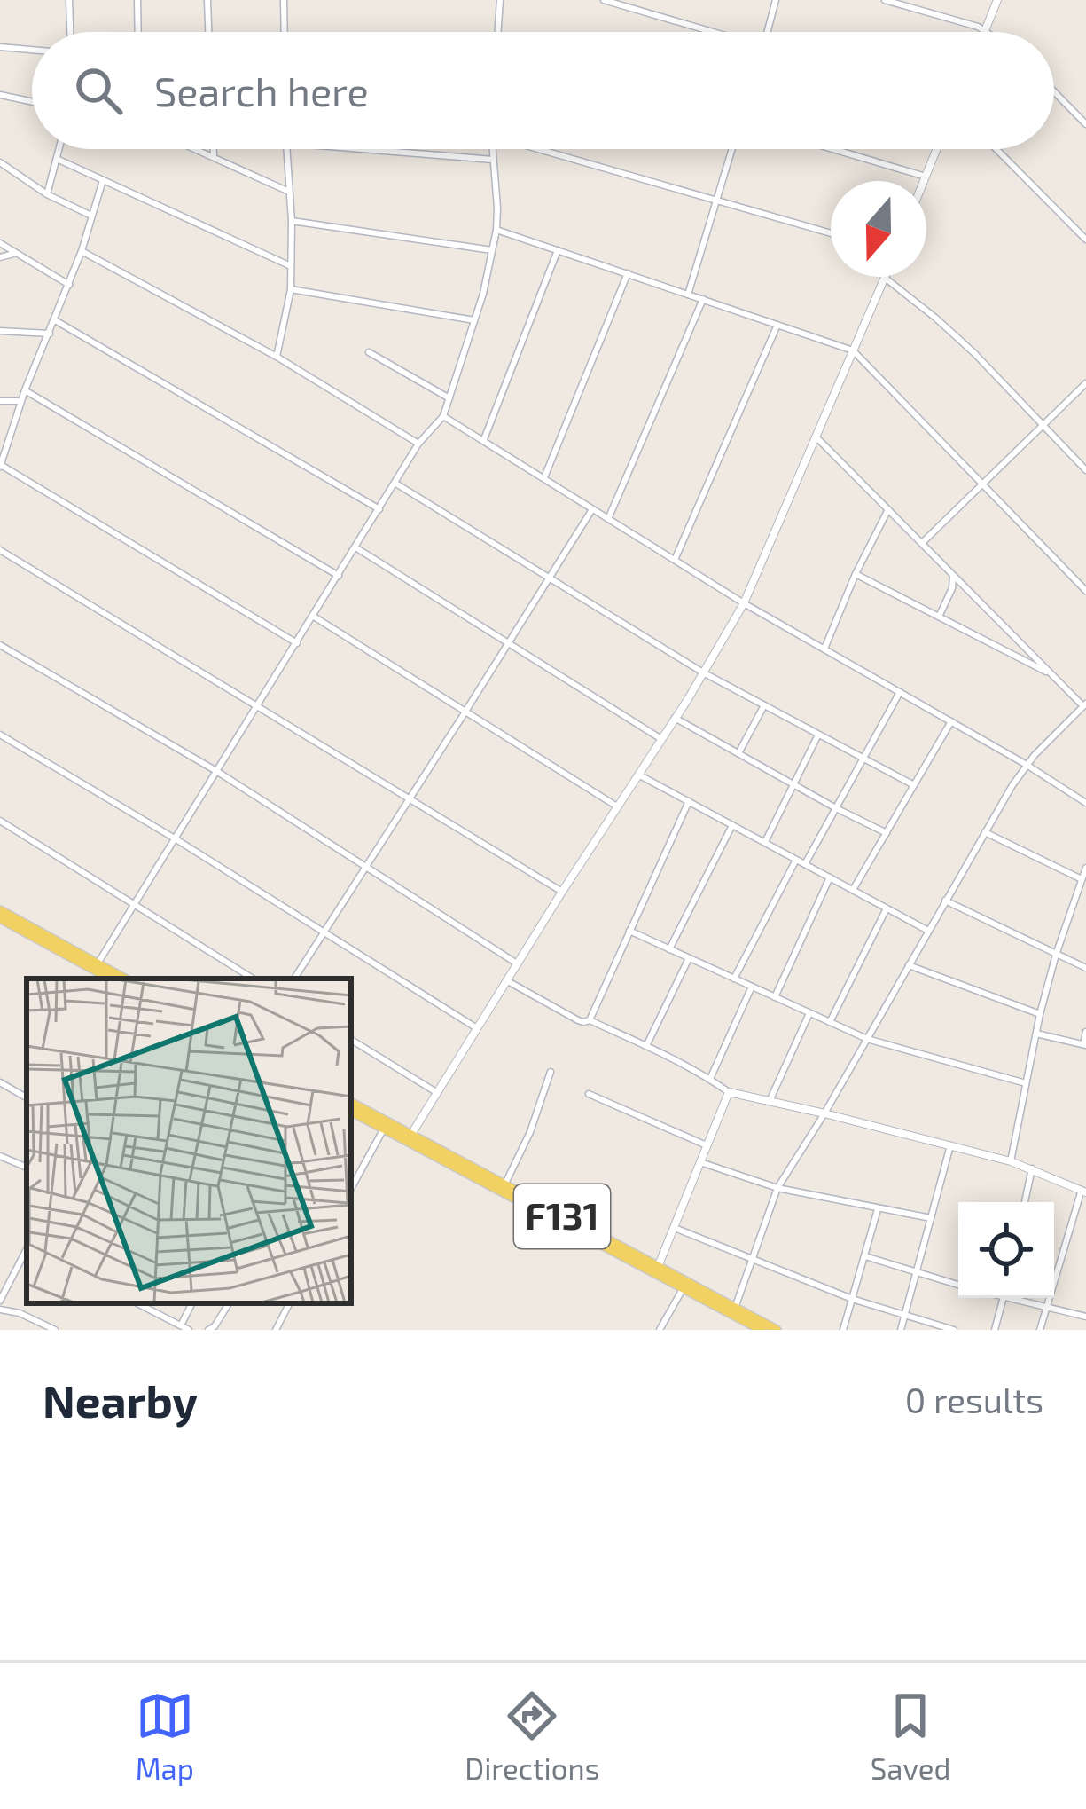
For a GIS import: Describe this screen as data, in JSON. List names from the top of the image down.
{
  "streets": {
    "main road": ["F131"]
  },
  "north": "bottom",
  "page": {
    "search": "Search here",
    "heading": ["Nearby", "0 results"],
    "nav": ["Map", "Directions", "Saved"]
  }
}
